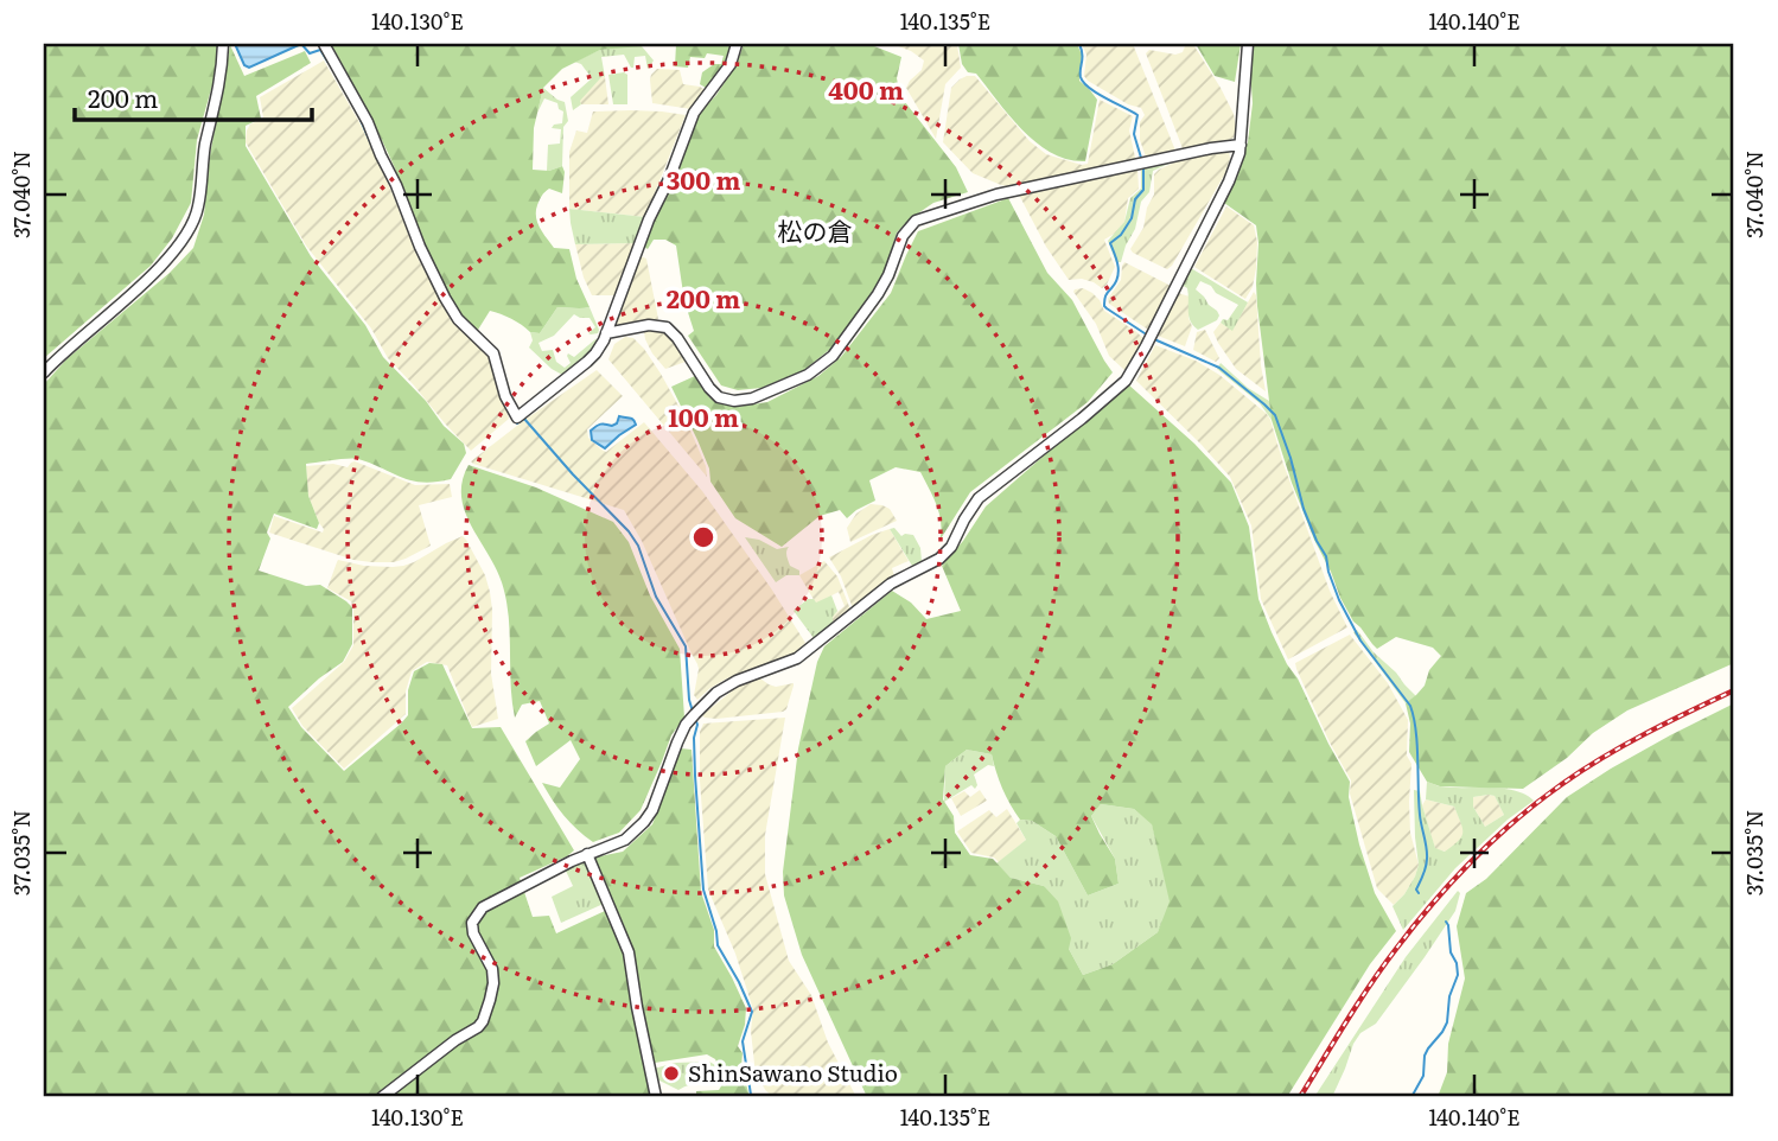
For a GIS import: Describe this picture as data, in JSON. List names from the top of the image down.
{
  "districts": ["松の倉"],
  "places": ["ShinSawano Studio"],
  "scale_bar": "200 m",
  "coordinates": [
    "140.130°E",
    "140.135°E",
    "140.140°E",
    "37.040°N",
    "37.035°N"
  ],
  "rings": [
    "400 m",
    "300 m",
    "200 m",
    "100 m"
  ]
}
